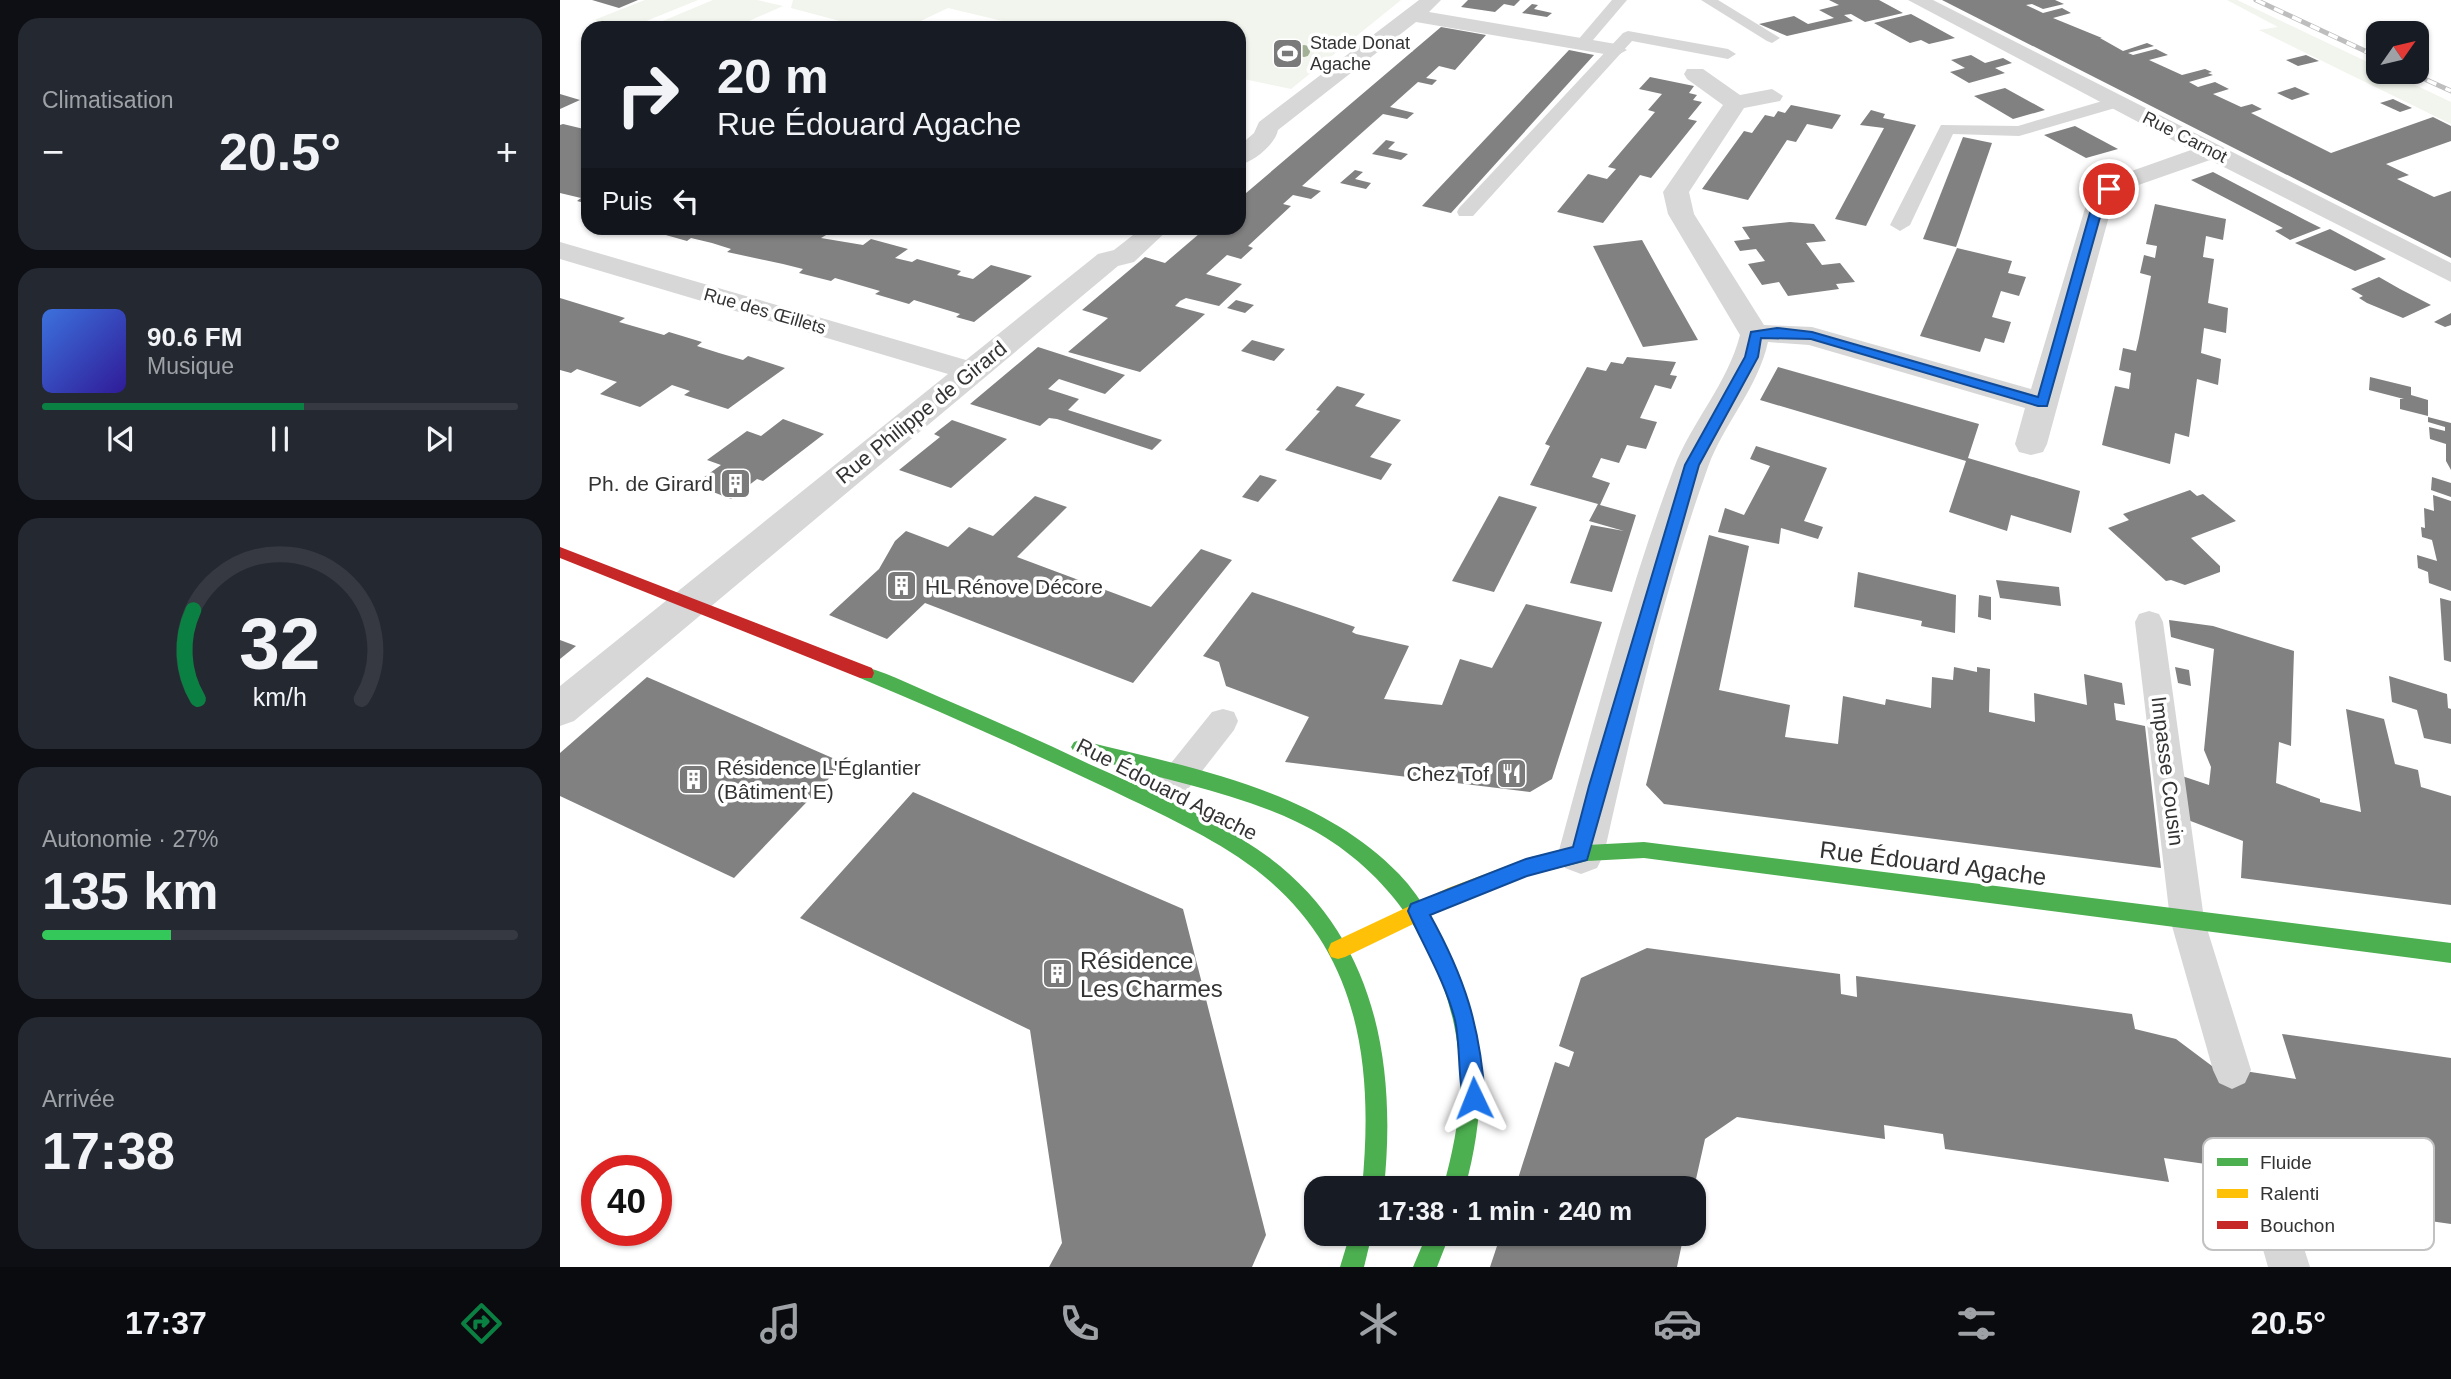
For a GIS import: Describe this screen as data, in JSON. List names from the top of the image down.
{
  "streets": {
    "street": [
      "Rue Carnot",
      "Rue des Œillets",
      "Rue Philippe de Girard",
      "Rue Édouard Agache"
    ],
    "lane": ["Impasse Cousin"]
  },
  "crossings": [
    ["Rue des Œillets", "Rue Philippe de Girard"],
    ["Rue Philippe de Girard", "Rue Édouard Agache"],
    ["Impasse Cousin", "Rue Édouard Agache"]
  ],
  "places": {
    "sports": ["Stade Donat Agache"],
    "building": [
      "Ph. de Girard",
      "HL Rénove Décore",
      "Résidence L'Églantier (Bâtiment E)",
      "Résidence Les Charmes"
    ],
    "restaurant": ["Chez Tof"]
  },
  "legend": ["Fluide", "Ralenti", "Bouchon"],
  "north": "top right",
  "page": {
    "tile": [
      "Climatisation",
      ["Autonomie · 27%", "135 km"],
      ["Arrivée", "17:38"]
    ],
    "turn": ["20 m", "Rue Édouard Agache"],
    "heat": ["−", "20.5°", "+"],
    "then": "Puis",
    "song": ["90.6 FM", "Musique"],
    "limit": "40",
    "trip": "17:38 · 1 min · 240 m",
    "tabs": ["17:37", "20.5°"],
    "gauge": ["32", "km/h"]
  }
}
